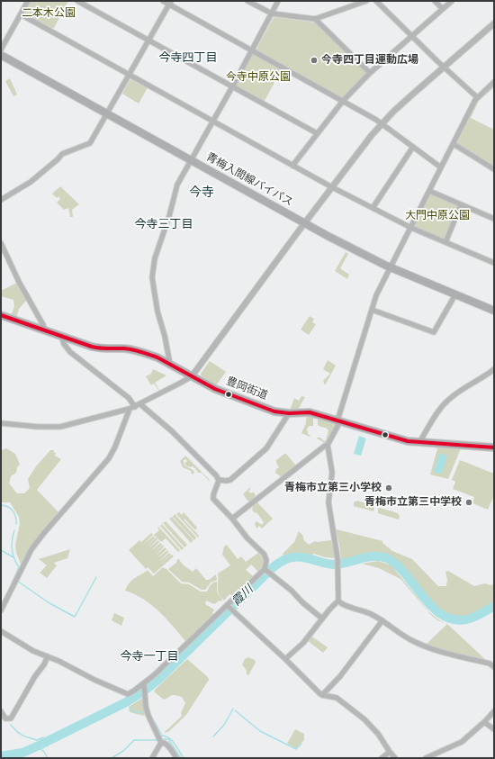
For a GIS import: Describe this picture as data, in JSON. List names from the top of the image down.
{
  "streets": {
    "main road": ["青梅入間線バイパス", "豊岡街道"]
  },
  "districts": [
    "今寺四丁目",
    "今寺",
    "今寺三丁目",
    "今寺一丁目"
  ],
  "water": ["霞川"],
  "parks": ["二本木公園", "今寺中原公園", "大門中原公園"],
  "places": ["今寺四丁目運動広場", "青梅市立第三小学校", "青梅市立第三中学校"]
}
